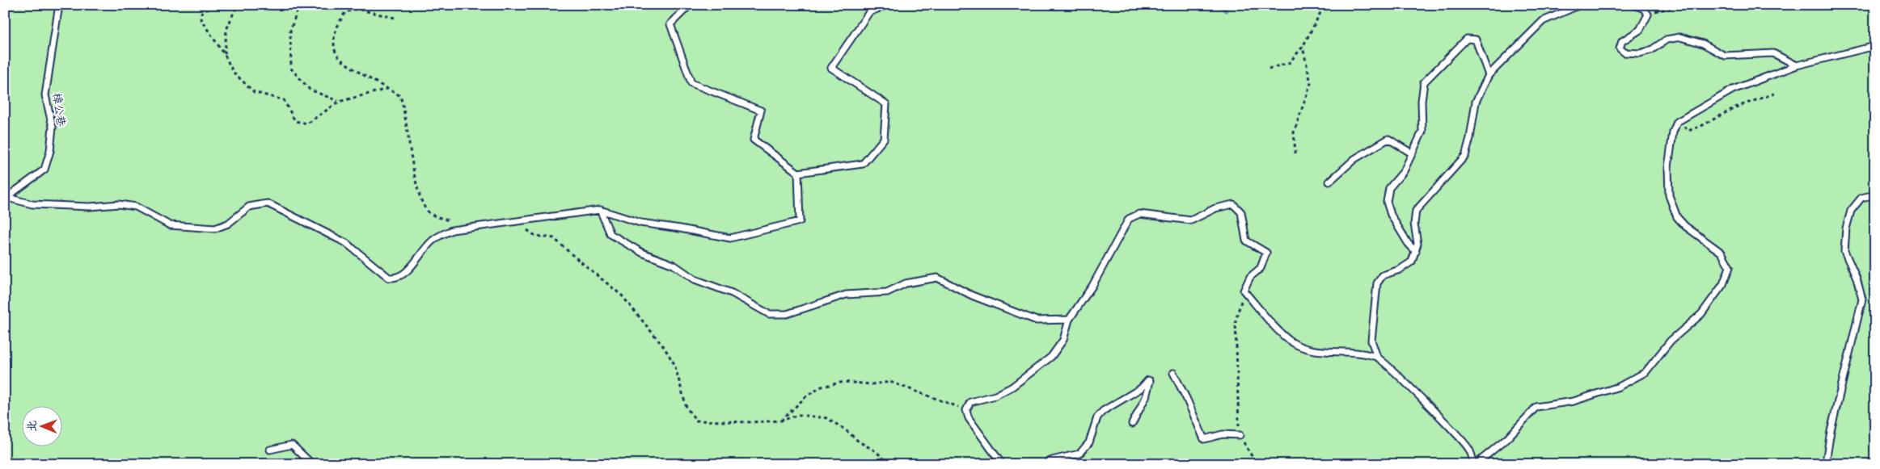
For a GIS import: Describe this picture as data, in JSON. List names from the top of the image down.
{
  "streets": {
    "lane": ["樟公巷"]
  },
  "north": "left"
}
